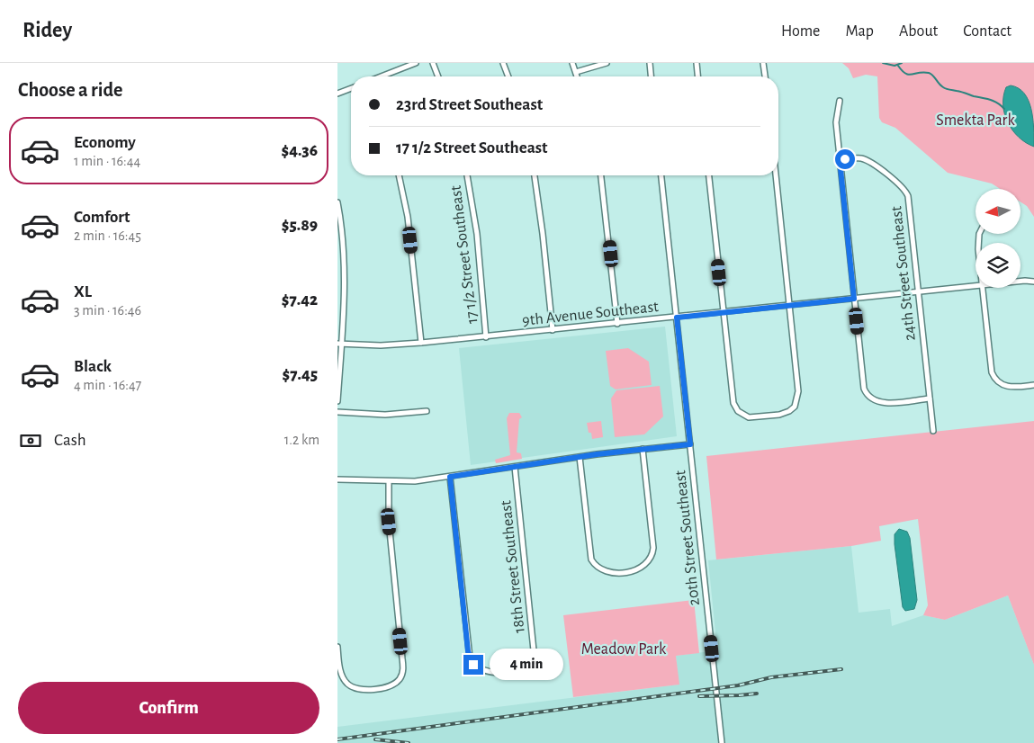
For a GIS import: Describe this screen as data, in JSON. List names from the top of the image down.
{
  "streets": {
    "street": [
      "17 1/2 Street Southeast",
      "24th Street Southeast",
      "9th Avenue Southeast",
      "20th Street Southeast",
      "18th Street Southeast"
    ]
  },
  "crossings": [
    ["17 1/2 Street Southeast", "9th Avenue Southeast"],
    ["24th Street Southeast", "9th Avenue Southeast"],
    ["9th Avenue Southeast", "20th Street Southeast"]
  ],
  "parks": ["Smekta Park", "Meadow Park"],
  "north": "left",
  "page": {
    "header": "Ridey",
    "nav": [
      "Home",
      "Map",
      "About",
      "Contact"
    ],
    "heading": "Choose a ride",
    "banner": ["23rd Street Southeast", "17 1/2 Street Southeast"],
    "list": [
      {
        "name": "Economy",
        "note": "1 min · 16:44",
        "value": "$4.36"
      },
      {
        "name": "Comfort",
        "note": "2 min · 16:45",
        "value": "$5.89"
      },
      {
        "name": "XL",
        "note": "3 min · 16:46",
        "value": "$7.42"
      },
      {
        "name": "Black",
        "note": "4 min · 16:47",
        "value": "$7.45"
      }
    ],
    "pay": ["Cash", "1.2 km"],
    "bubble": "4 min",
    "buttons": "Confirm"
  }
}
